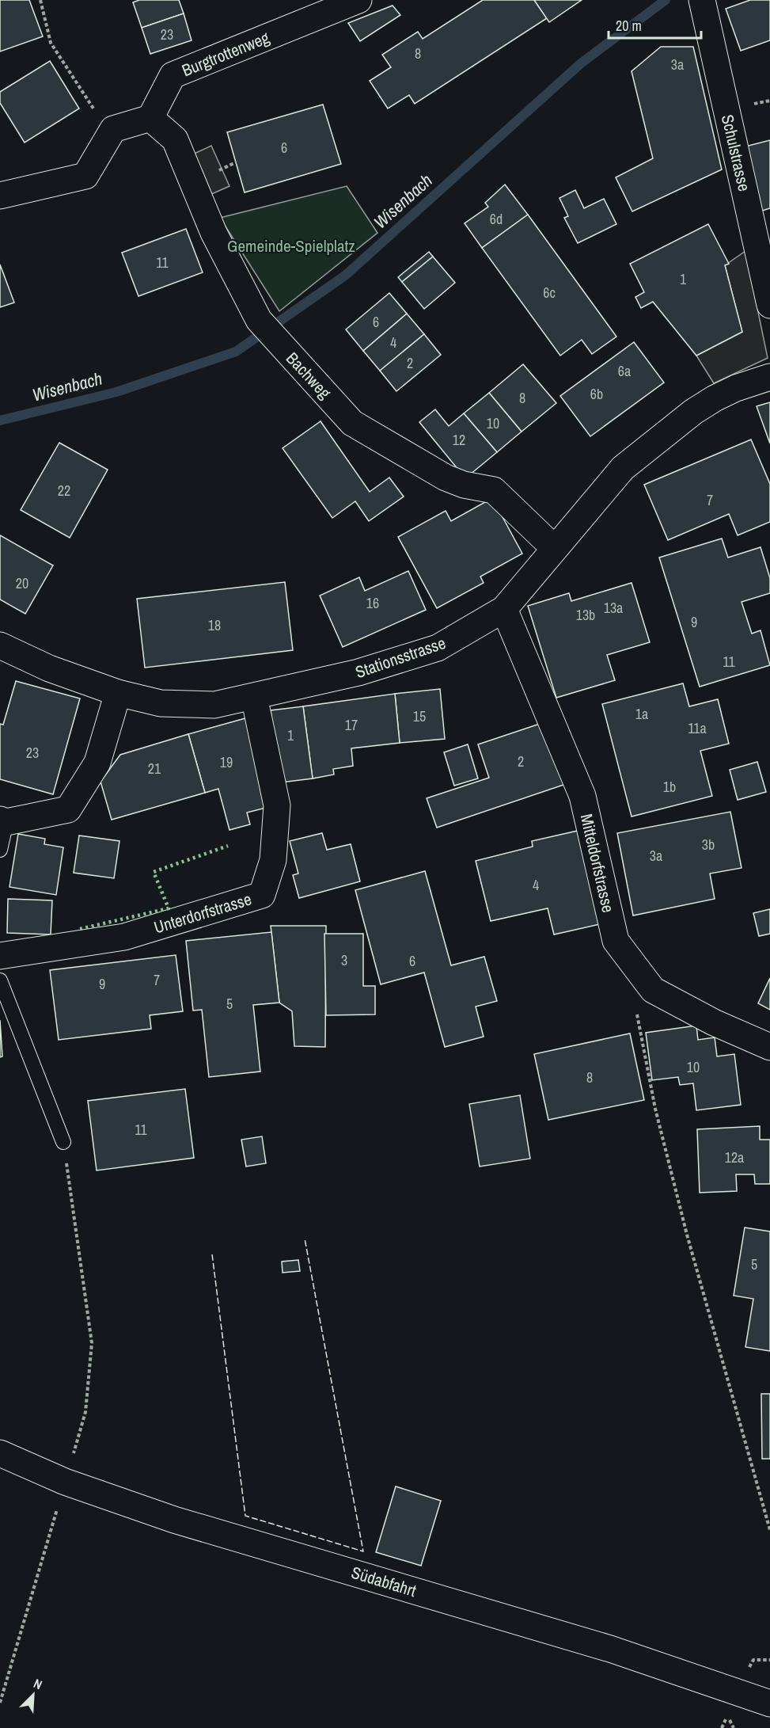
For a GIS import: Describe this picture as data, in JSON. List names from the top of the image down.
{
  "streets": {
    "street": [
      "Burgtrottenweg",
      "Schulstrasse",
      "Bachweg",
      "Stationsstrasse",
      "Mitteldorfstrasse",
      "Unterdorfstrasse",
      "Südabfahrt"
    ]
  },
  "crossings": [
    ["Burgtrottenweg", "Bachweg"],
    ["Bachweg", "Stationsstrasse"],
    ["Stationsstrasse", "Mitteldorfstrasse"],
    ["Stationsstrasse", "Unterdorfstrasse"]
  ],
  "water": ["Wisenbach"],
  "parks": ["Gemeinde-Spielplatz"],
  "house_numbers": [
    "23",
    "8",
    "3a",
    "6",
    "6d",
    "11",
    "1",
    "6c",
    "6",
    "4",
    "2",
    "6a",
    "6b",
    "8",
    "10",
    "12",
    "22",
    "7",
    "20",
    "16",
    "13a",
    "13b",
    "9",
    "18",
    "11",
    "1a",
    "15",
    "17",
    "11a",
    "1",
    "23",
    "2",
    "19",
    "21",
    "1b",
    "3b",
    "3a",
    "4",
    "3",
    "6",
    "7",
    "9",
    "5",
    "10",
    "8",
    "11",
    "12a",
    "5"
  ],
  "scale_bar": "20 m",
  "north": "top right"
}
